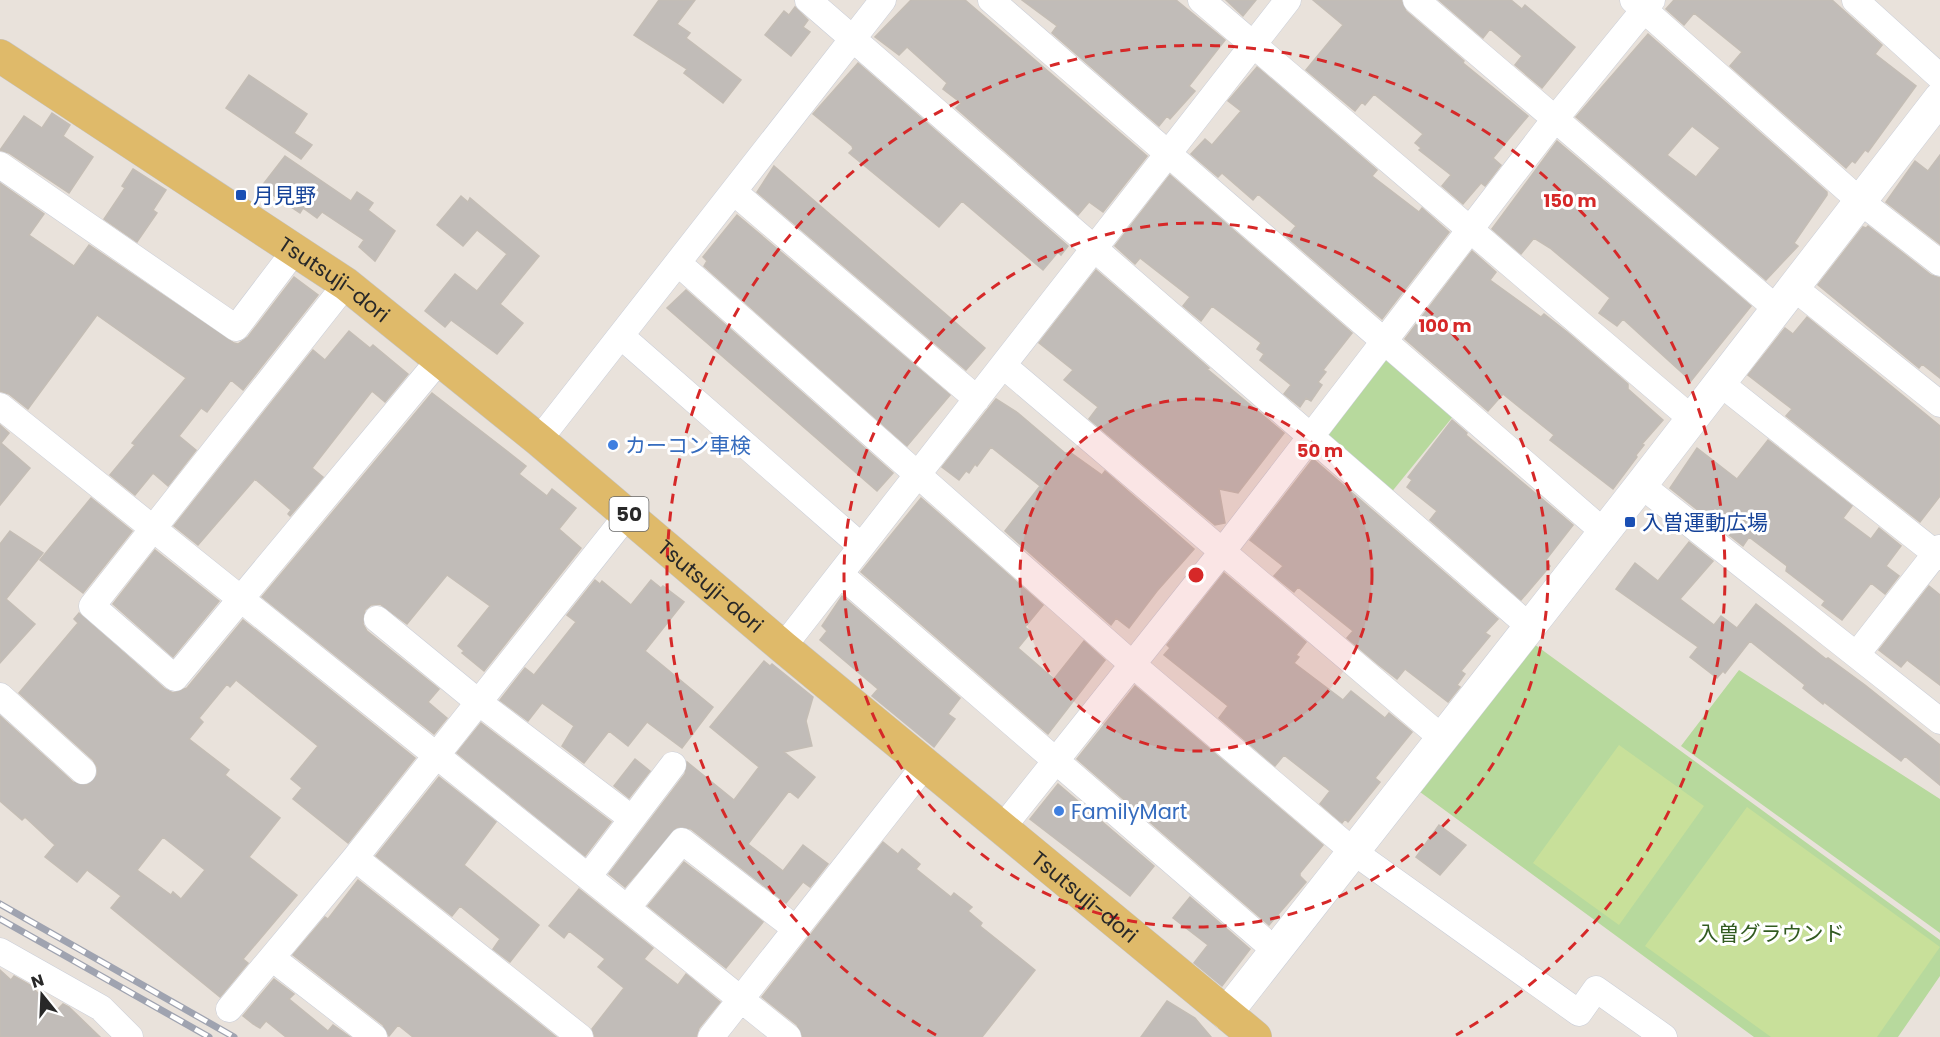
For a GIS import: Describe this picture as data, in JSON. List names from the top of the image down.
{
  "streets": {
    "main road": ["Tsutsuji-dori", "50"]
  },
  "parks": ["入曽グラウンド"],
  "places": {
    "transit": ["月見野", "入曽運動広場"],
    "other": ["カーコン車検", "FamilyMart"]
  },
  "north": "top",
  "rings": ["150 m", "100 m", "50 m"]
}
